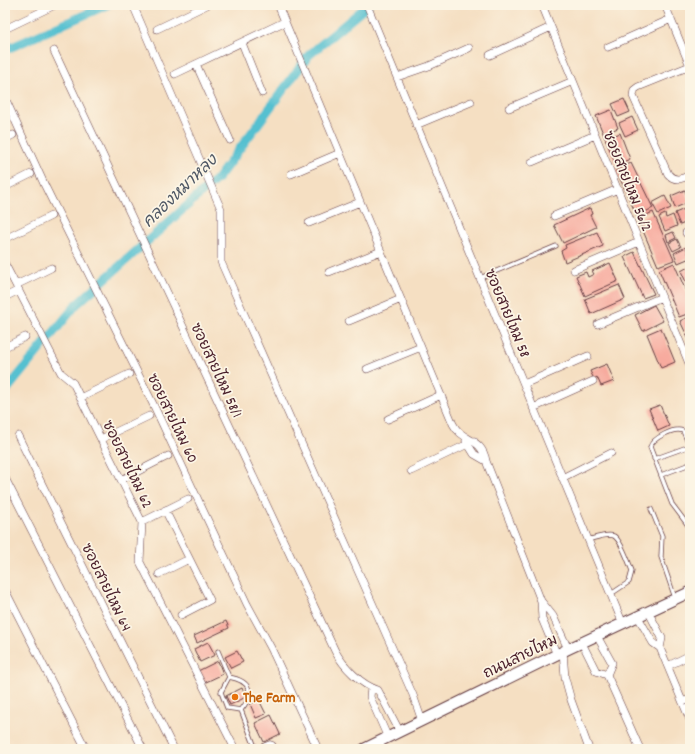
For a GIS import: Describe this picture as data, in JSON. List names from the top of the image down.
{
  "streets": {
    "main road": ["ถนนสายไหม"],
    "street": [
      "ซอยสายไหม 56/2",
      "ซอยสายไหม 58",
      "ซอยสายไหม 58/1",
      "ซอยสายไหม 60",
      "ซอยสายไหม 62",
      "ซอยสายไหม 64"
    ]
  },
  "crossings": [
    ["ซอยสายไหม 58", "ถนนสายไหม"],
    ["ซอยสายไหม 58/1", "ถนนสายไหม"]
  ],
  "water": ["คลองหมาหลง"],
  "places": ["The Farm"]
}
